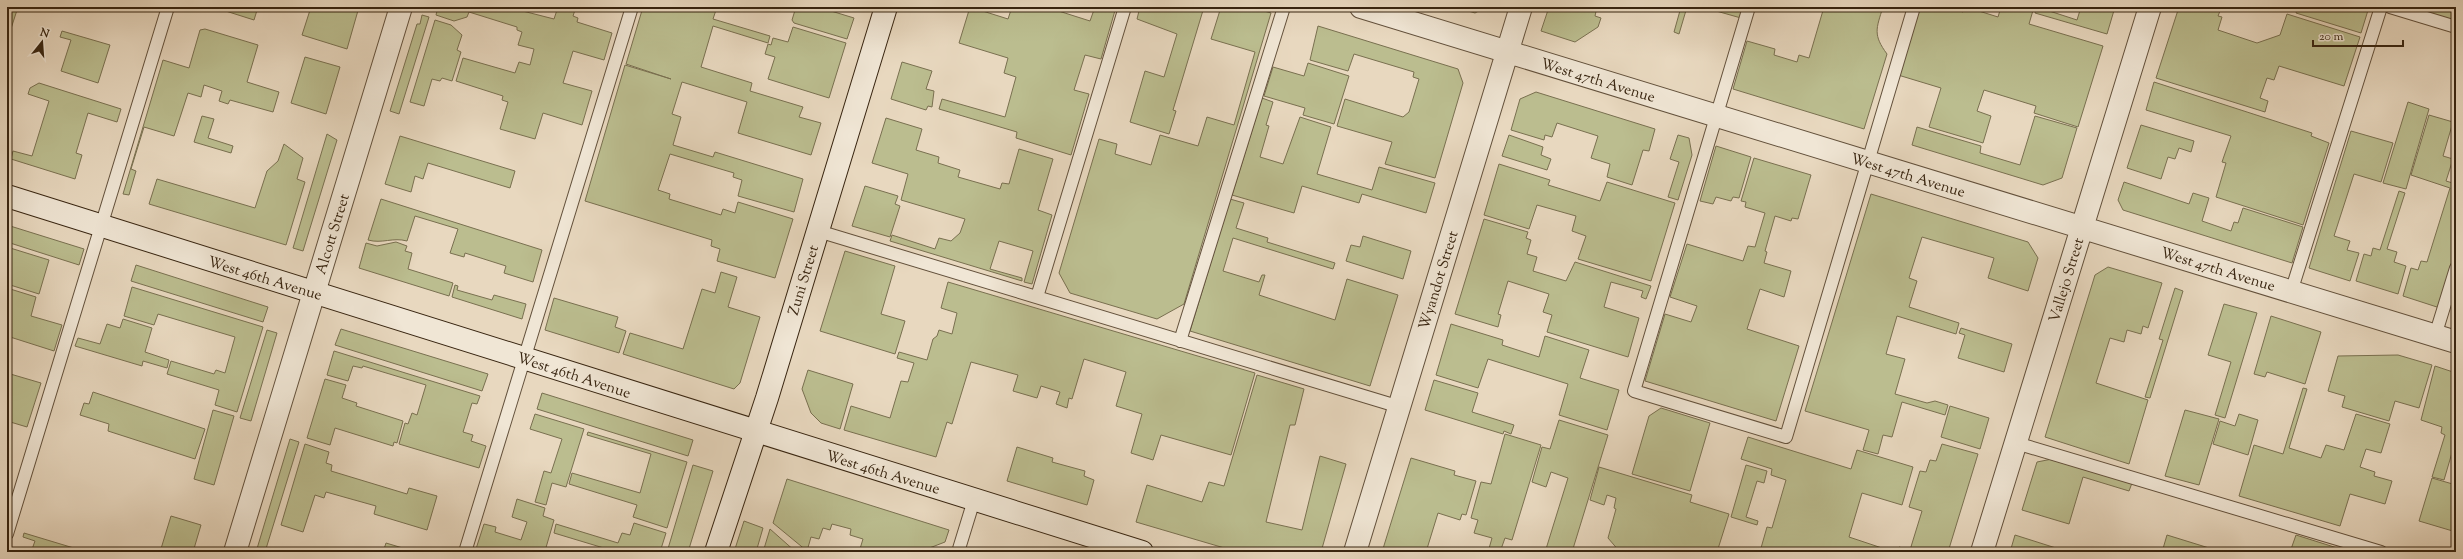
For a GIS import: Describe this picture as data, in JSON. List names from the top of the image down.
{
  "streets": {
    "street": [
      "West 47th Avenue",
      "Alcott Street",
      "West 46th Avenue",
      "Zuni Street",
      "Wyandot Street",
      "Vallejo Street"
    ]
  },
  "crossings": [
    ["West 47th Avenue", "Wyandot Street"],
    ["West 47th Avenue", "Vallejo Street"],
    ["Alcott Street", "West 46th Avenue"],
    ["West 46th Avenue", "Zuni Street"]
  ],
  "scale_bar": "20 m",
  "north": "top"
}
